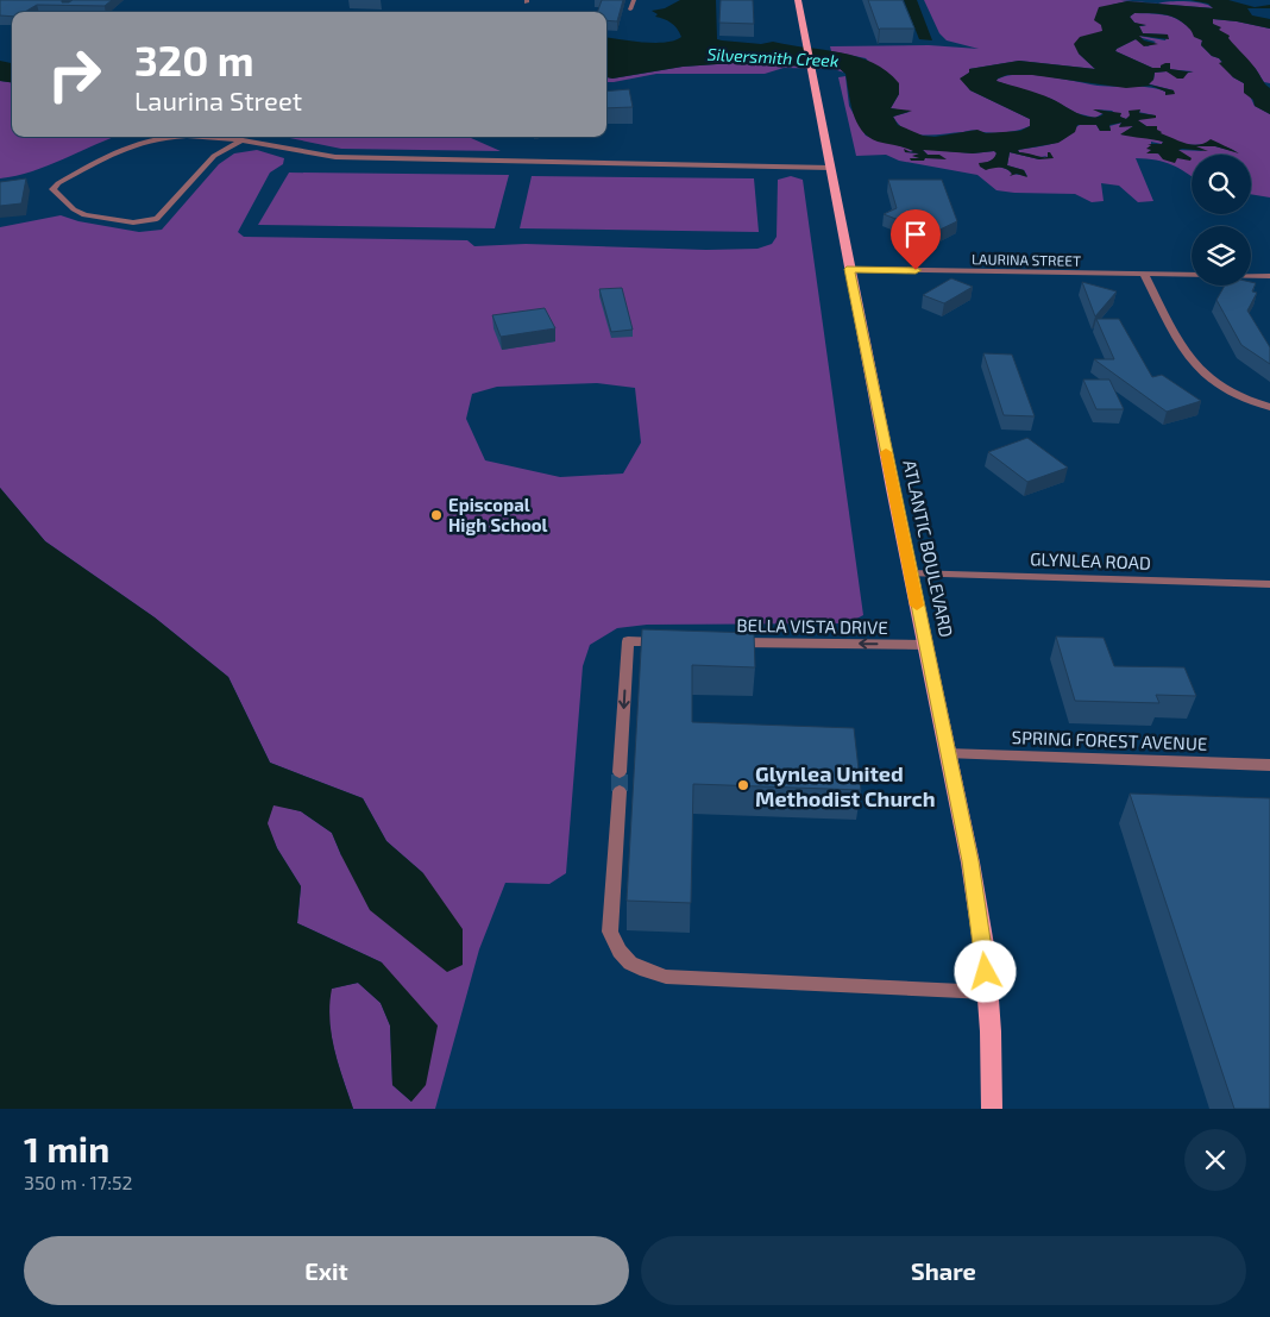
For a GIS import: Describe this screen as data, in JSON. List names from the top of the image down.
{
  "streets": {
    "main road": ["ATLANTIC BOULEVARD"],
    "street": [
      "LAURINA STREET",
      "GLYNLEA ROAD",
      "BELLA VISTA DRIVE",
      "SPRING FOREST AVENUE"
    ]
  },
  "crossings": [
    ["LAURINA STREET", "ATLANTIC BOULEVARD"],
    ["ATLANTIC BOULEVARD", "GLYNLEA ROAD"],
    ["ATLANTIC BOULEVARD", "BELLA VISTA DRIVE"],
    ["ATLANTIC BOULEVARD", "SPRING FOREST AVENUE"]
  ],
  "one_way": ["BELLA VISTA DRIVE"],
  "water": ["Silversmith Creek"],
  "places": ["Episcopal High School", "Glynlea United Methodist Church"],
  "page": {
    "turn": ["320 m", "Laurina Street"],
    "heading": ["1 min", "350 m · 17:52"],
    "buttons": ["Exit", "Share"]
  }
}
